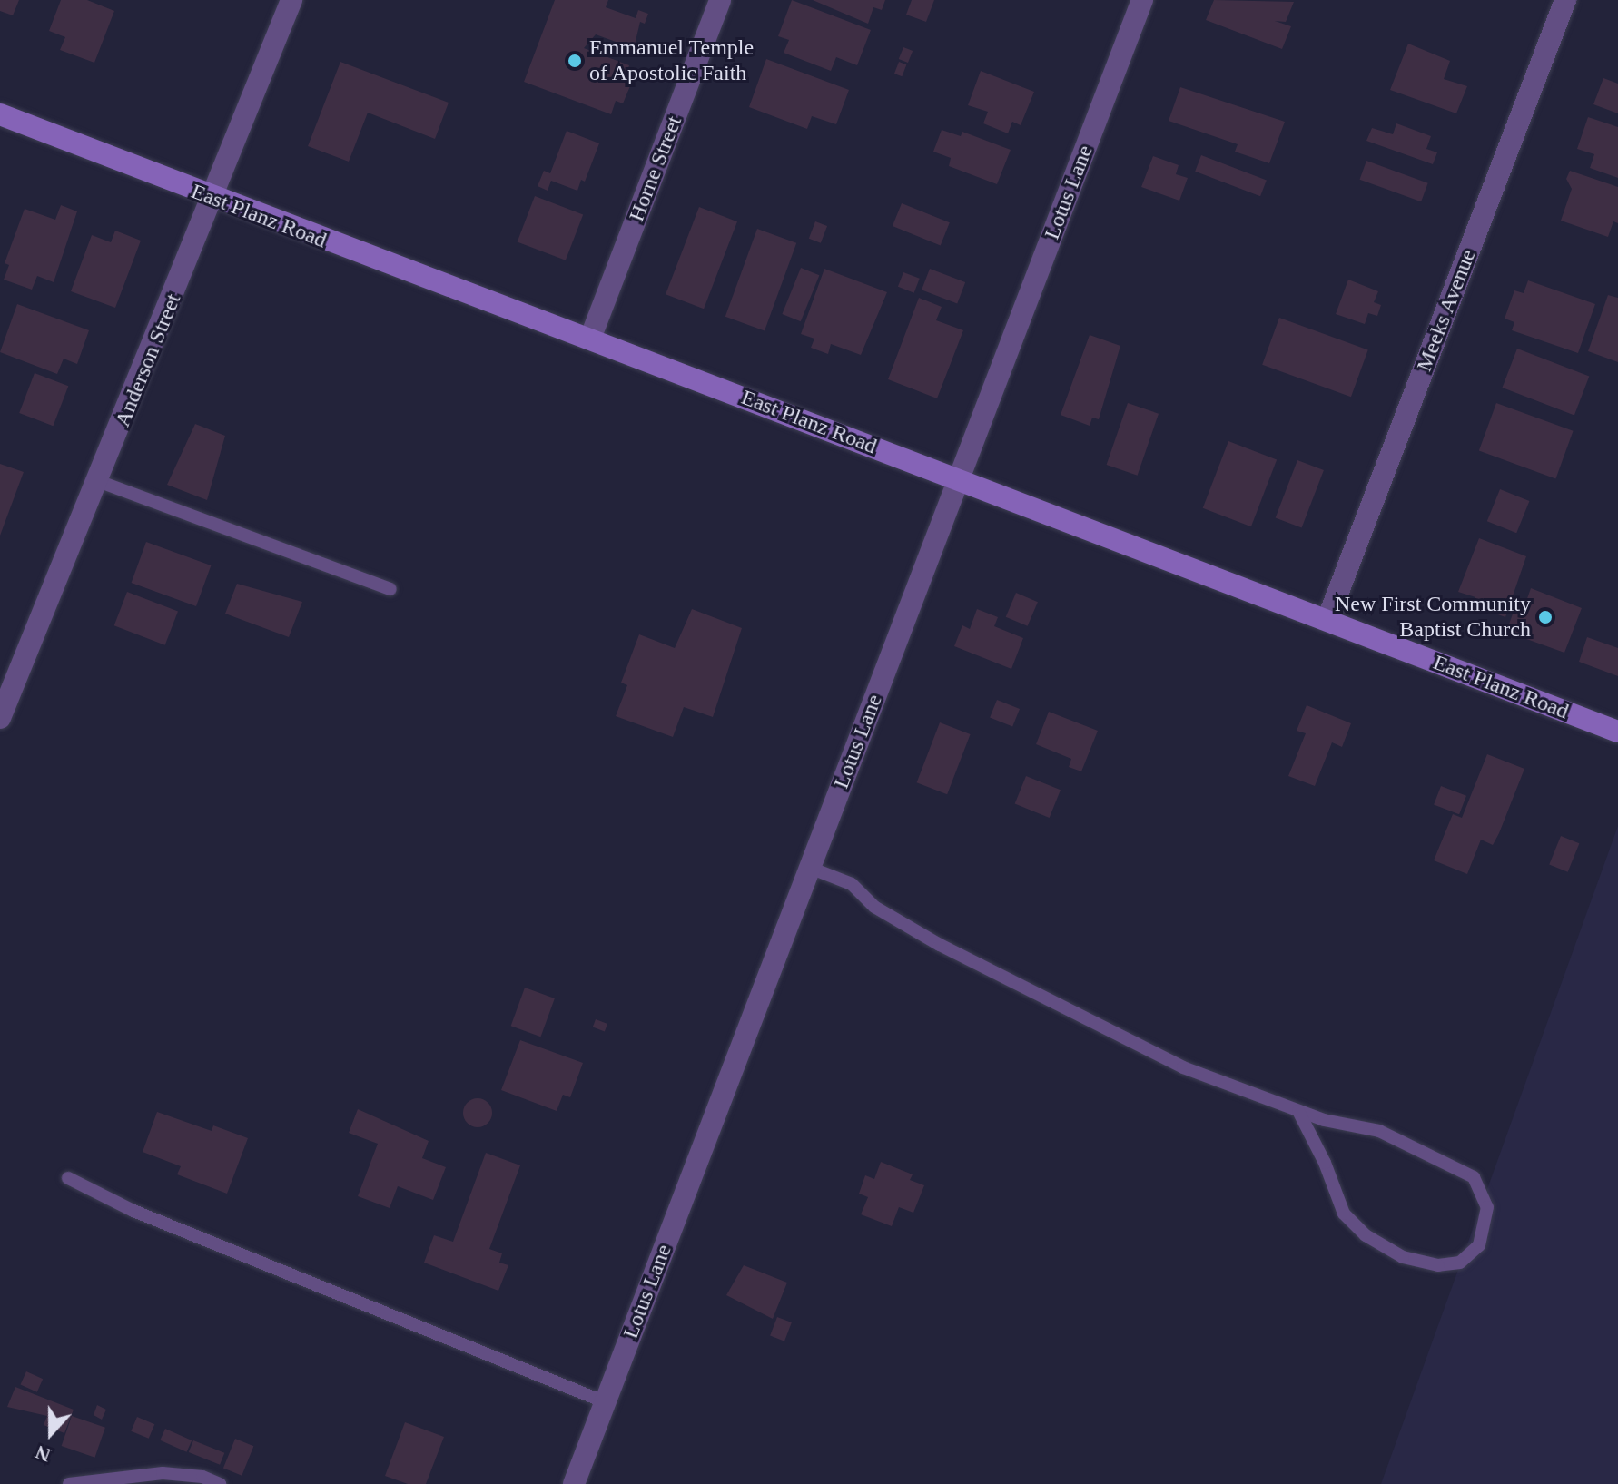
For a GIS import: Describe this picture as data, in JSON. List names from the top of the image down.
{
  "streets": {
    "street": [
      "Horne Street",
      "Lotus Lane",
      "East Planz Road",
      "Meeks Avenue",
      "Anderson Street"
    ]
  },
  "crossings": [
    ["Horne Street", "East Planz Road"],
    ["Lotus Lane", "East Planz Road"],
    ["East Planz Road", "Meeks Avenue"],
    ["East Planz Road", "Anderson Street"]
  ],
  "places": ["Emmanuel Temple of Apostolic Faith", "New First Community Baptist Church"],
  "north": "bottom"
}
